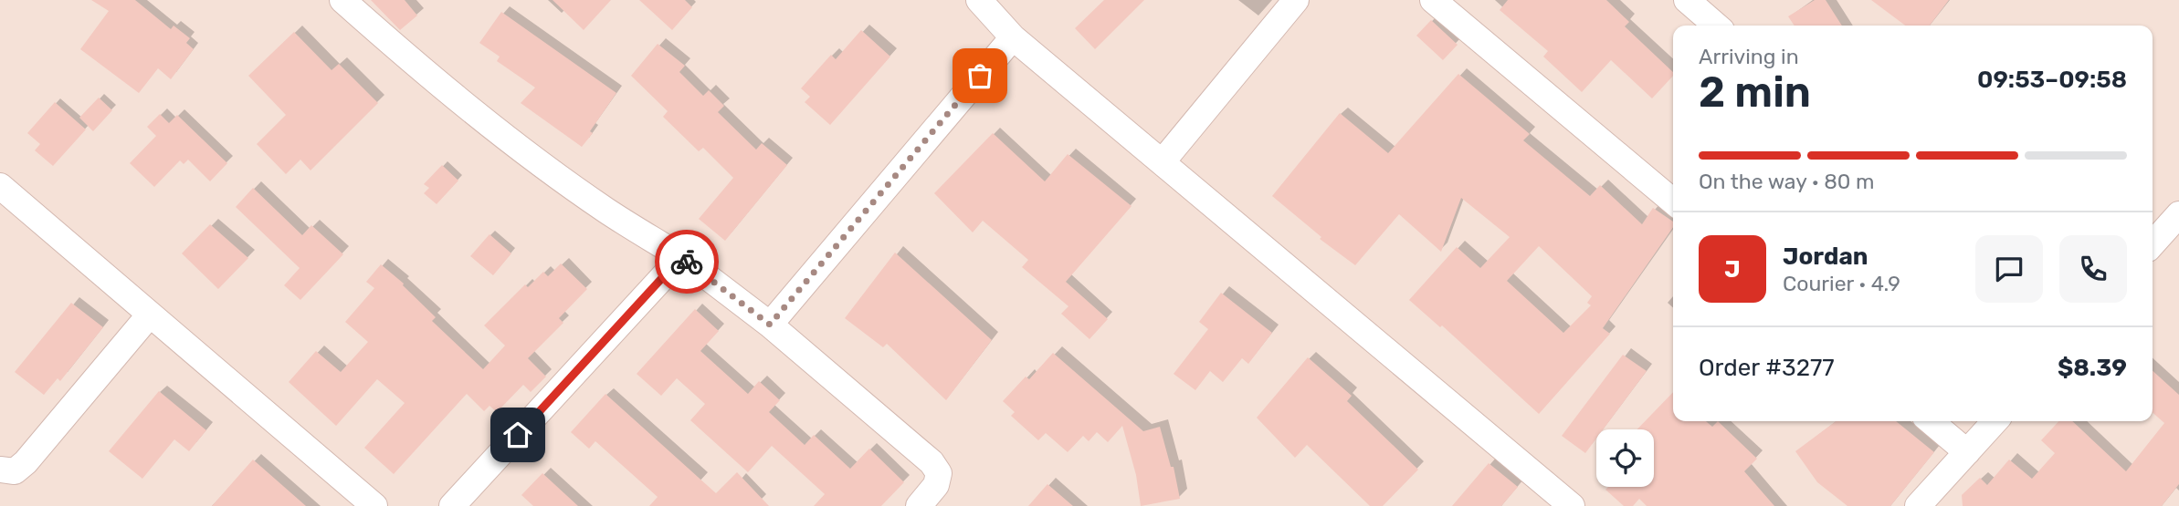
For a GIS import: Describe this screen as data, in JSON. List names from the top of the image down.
{
  "page": {
    "heading": ["2 min", "Arriving in", "09:53–09:58"],
    "panel": [
      "Jordan",
      "Courier · 4.9",
      "Order #3277",
      "$8.39"
    ],
    "bar": "On the way · 80 m",
    "round": "J"
  }
}
